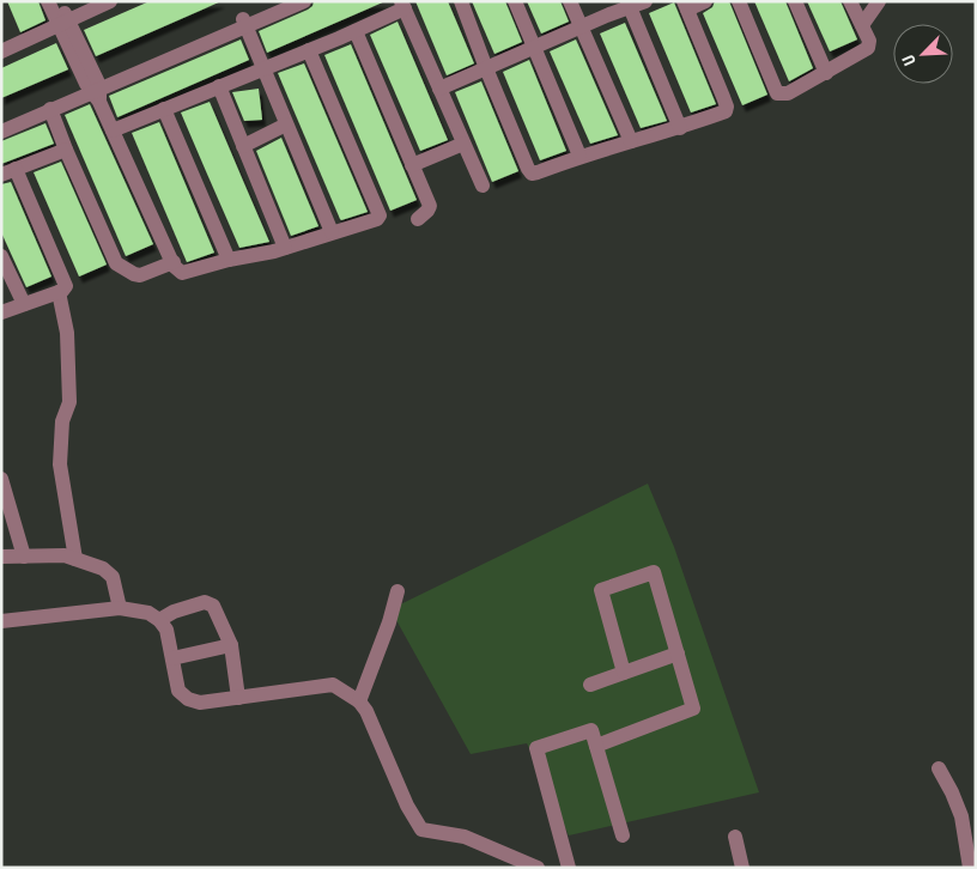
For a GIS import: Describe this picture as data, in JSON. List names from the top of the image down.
{
  "north": "bottom left"
}
